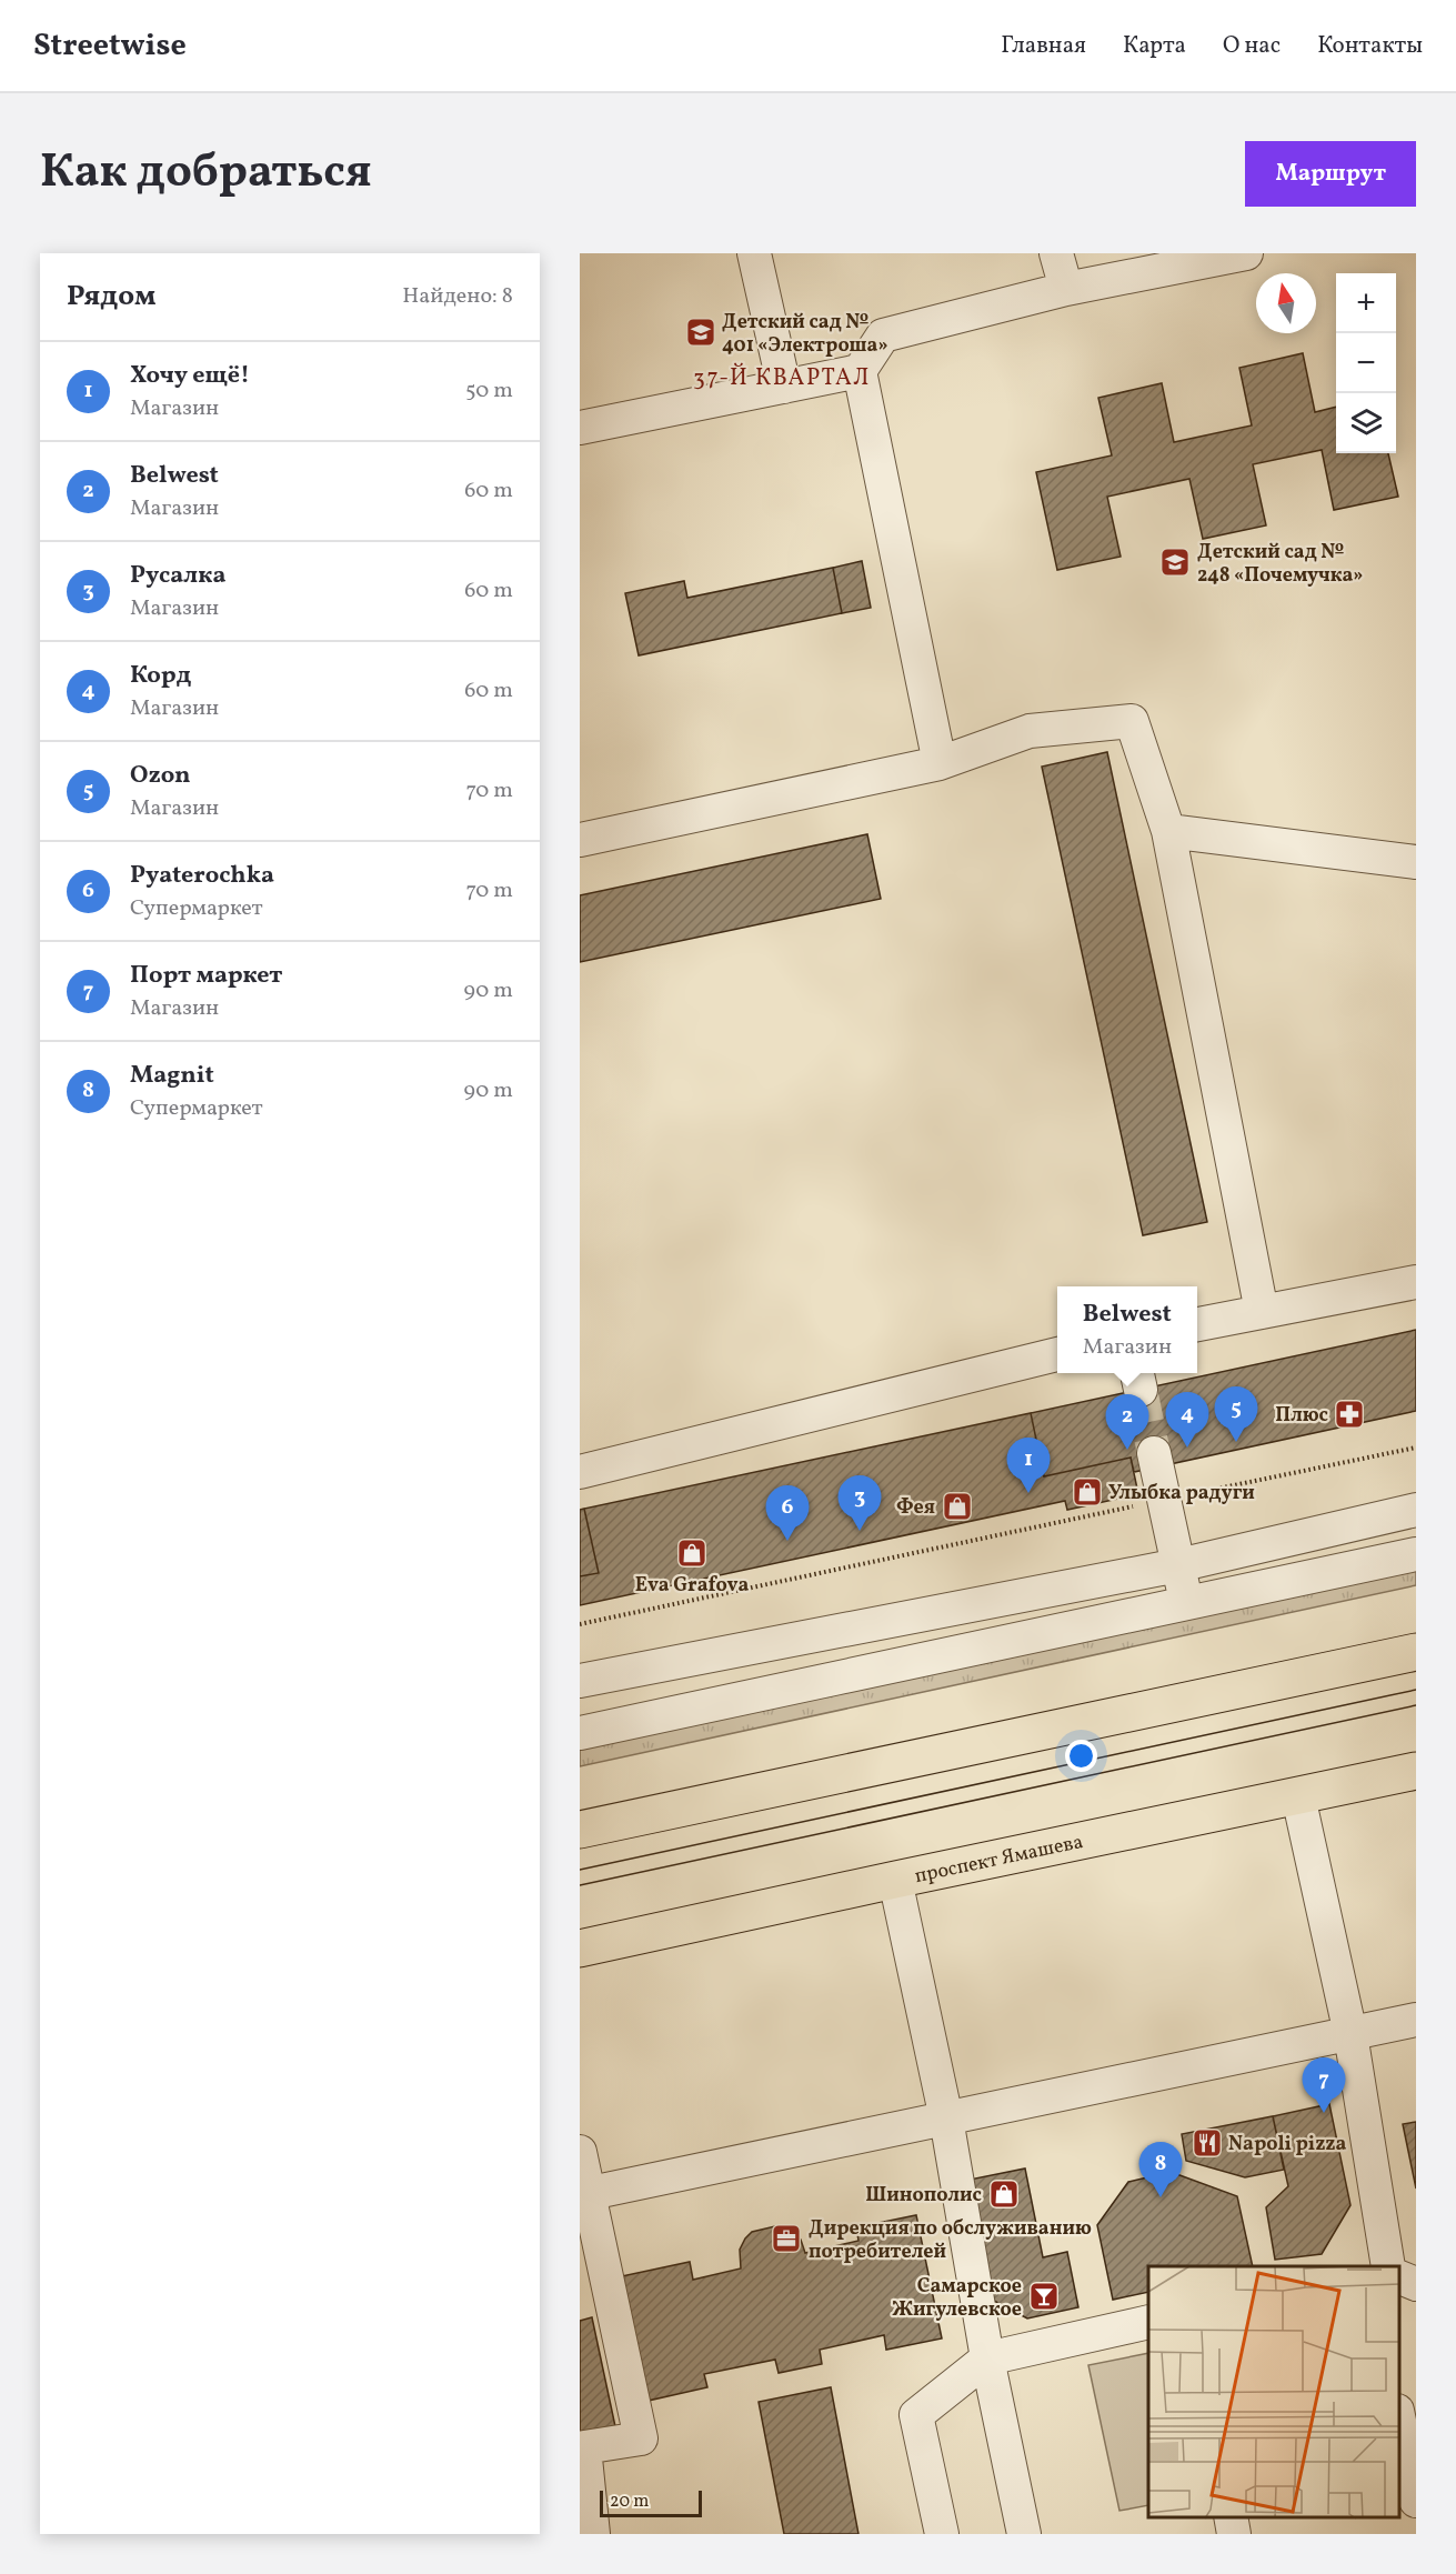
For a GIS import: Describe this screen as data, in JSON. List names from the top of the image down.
{
  "streets": {
    "main road": ["проспект Ямашева"]
  },
  "districts": ["37-Й КВАРТАЛ"],
  "places": {
    "school or university": ["Детский сад № 401 «Электроша»", "Детский сад № 248 «Почемучка»"],
    "pharmacy": ["Плюс"],
    "shop": [
      "Улыбка радуги",
      "Фея",
      "Eva Grafova",
      "Шинополис"
    ],
    "restaurant": ["Napoli pizza"],
    "office": ["Дирекция по обслуживанию потребителей"],
    "bar": ["Самарское Жигулевское"]
  },
  "scale_bar": "20 m",
  "north": "top",
  "page": {
    "header": "Streetwise",
    "nav": [
      "Главная",
      "Карта",
      "О нас",
      "Контакты"
    ],
    "title": "Как добраться",
    "buttons": "Маршрут",
    "heading": ["Рядом", "Найдено: 8"],
    "map_buttons": ["+", "−"],
    "list": [
      {
        "mark": "1",
        "name": "Хочу ещё!",
        "note": "Магазин",
        "value": "50 m"
      },
      {
        "mark": "2",
        "name": "Belwest",
        "note": "Магазин",
        "value": "60 m"
      },
      {
        "mark": "3",
        "name": "Русалка",
        "note": "Магазин",
        "value": "60 m"
      },
      {
        "mark": "4",
        "name": "Корд",
        "note": "Магазин",
        "value": "60 m"
      },
      {
        "mark": "5",
        "name": "Ozon",
        "note": "Магазин",
        "value": "70 m"
      },
      {
        "mark": "6",
        "name": "Pyaterochka",
        "note": "Супермаркет",
        "value": "70 m"
      },
      {
        "mark": "7",
        "name": "Порт маркет",
        "note": "Магазин",
        "value": "90 m"
      },
      {
        "mark": "8",
        "name": "Magnit",
        "note": "Супермаркет",
        "value": "90 m"
      }
    ],
    "popup": ["Belwest", "Магазин"],
    "pins": [
      "5",
      "4",
      "2",
      "1",
      "3",
      "6",
      "7",
      "8"
    ],
    "scale": "20 m"
  }
}
